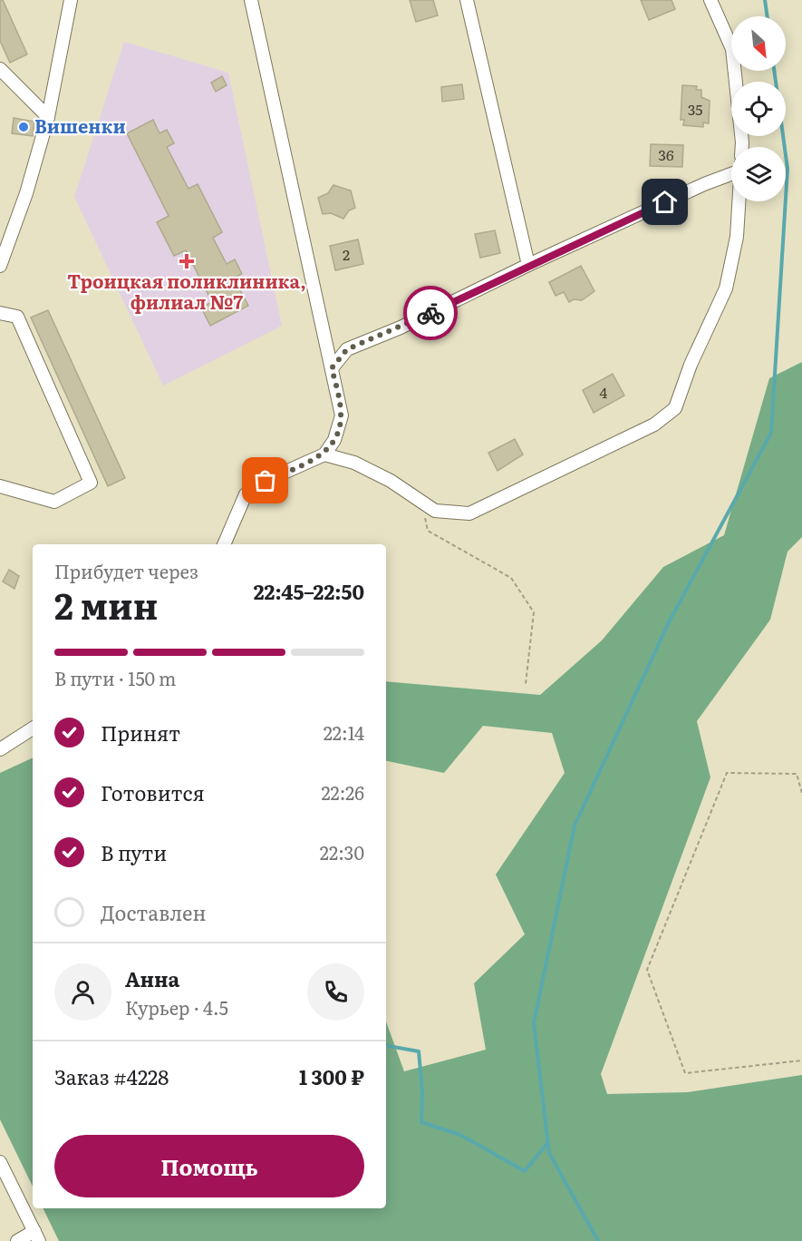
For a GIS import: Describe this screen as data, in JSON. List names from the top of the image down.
{
  "places": {
    "other": ["Вишенки"],
    "health": ["Троицкая поликлиника, филиал №7"]
  },
  "house_numbers": [
    "35",
    "36",
    "2",
    "4"
  ],
  "north": "bottom right",
  "page": {
    "heading": ["2 мин", "Прибудет через", "22:45–22:50"],
    "panel": [
      "Анна",
      "Курьер · 4.5",
      "Заказ #4228",
      "1 300 ₽"
    ],
    "bar": "В пути · 150 m",
    "list": [
      ["Принят", "22:14"],
      ["Готовится", "22:26"],
      ["В пути", "22:30"],
      "Доставлен"
    ],
    "buttons": "Помощь"
  }
}
